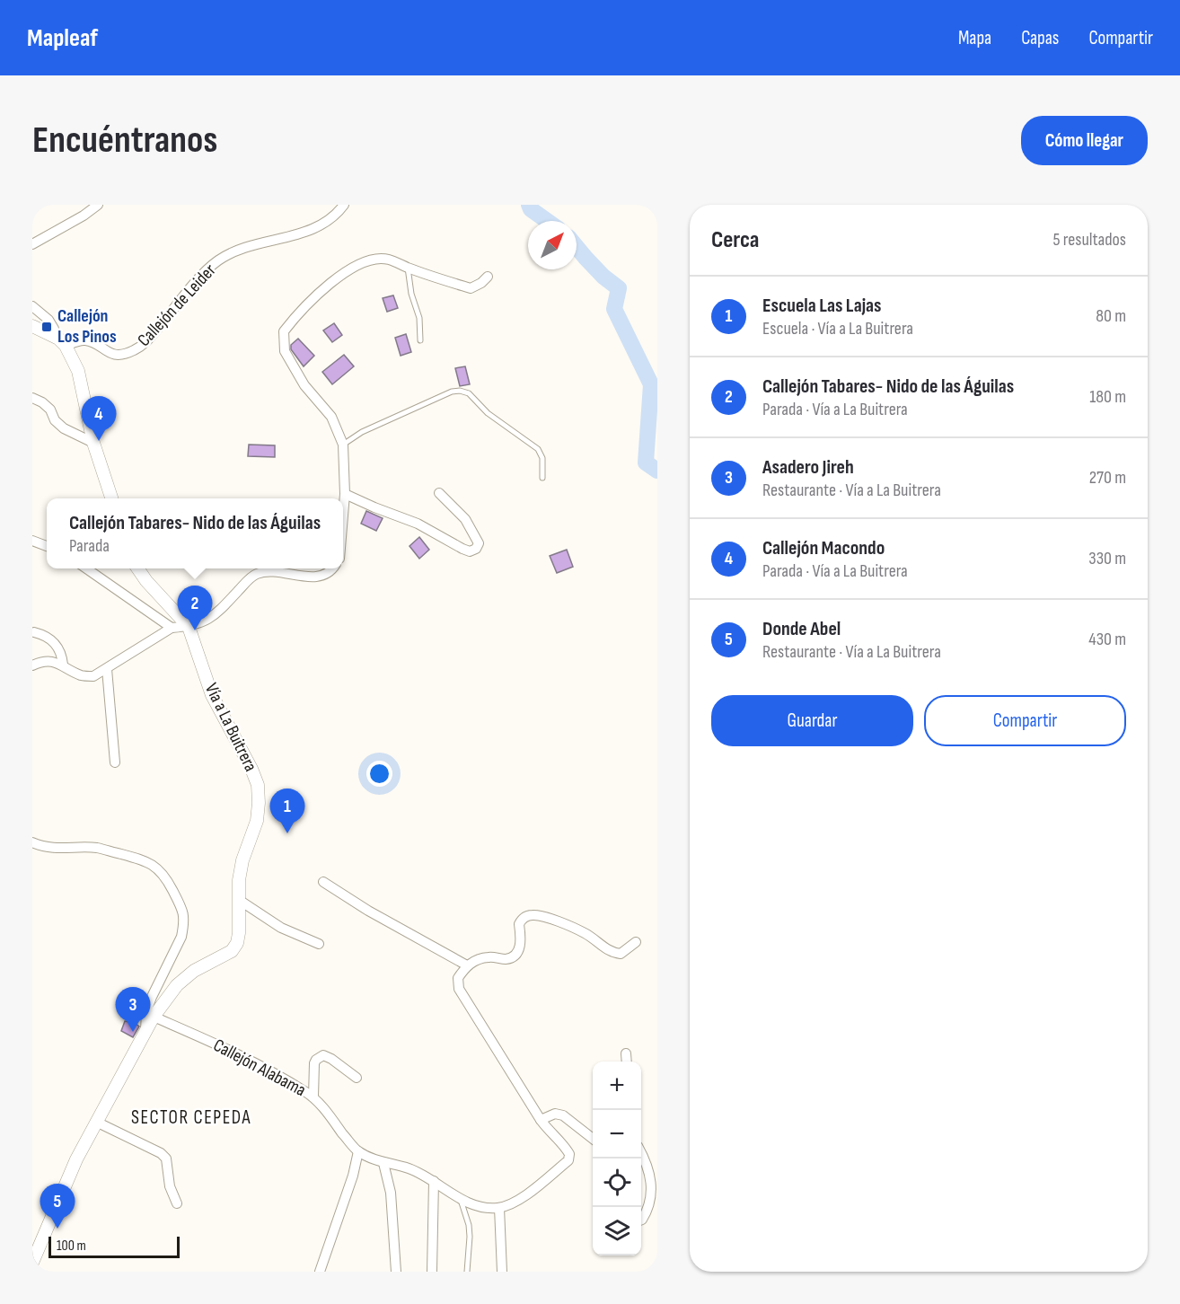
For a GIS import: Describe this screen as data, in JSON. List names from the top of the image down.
{
  "streets": {
    "street": ["Callejón de Leider", "Vía a La Buitrera", "Callejón Alabama"]
  },
  "crossings": [
    ["Vía a La Buitrera", "Callejón Alabama"]
  ],
  "districts": ["SECTOR CEPEDA"],
  "places": {
    "transit": ["Callejón Los Pinos"]
  },
  "scale_bar": "100 m",
  "north": "top right",
  "page": {
    "header": "Mapleaf",
    "nav": ["Mapa", "Capas", "Compartir"],
    "buttons": [
      "Cómo llegar",
      ["Guardar", "Compartir"]
    ],
    "title": "Encuéntranos",
    "heading": ["Cerca", "5 resultados"],
    "list": [
      {
        "mark": "1",
        "name": "Escuela Las Lajas",
        "note": "Escuela · Vía a La Buitrera",
        "value": "80 m"
      },
      {
        "mark": "2",
        "name": "Callejón Tabares- Nido de las Águilas",
        "note": "Parada · Vía a La Buitrera",
        "value": "180 m"
      },
      {
        "mark": "3",
        "name": "Asadero Jireh",
        "note": "Restaurante · Vía a La Buitrera",
        "value": "270 m"
      },
      {
        "mark": "4",
        "name": "Callejón Macondo",
        "note": "Parada · Vía a La Buitrera",
        "value": "330 m"
      },
      {
        "mark": "5",
        "name": "Donde Abel",
        "note": "Restaurante · Vía a La Buitrera",
        "value": "430 m"
      }
    ],
    "pins": [
      "4",
      "2",
      "1",
      "3",
      "5"
    ],
    "popup": ["Callejón Tabares- Nido de las Águilas", "Parada"],
    "map_buttons": ["+", "−"],
    "scale": "100 m"
  }
}
